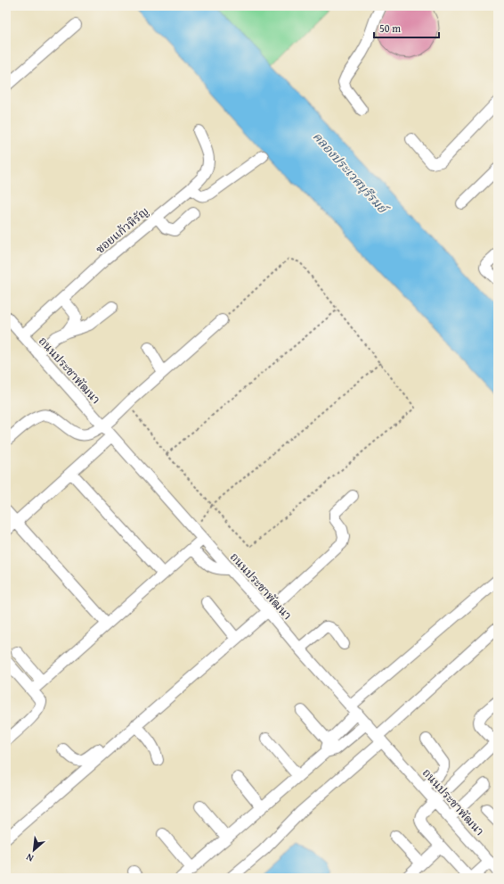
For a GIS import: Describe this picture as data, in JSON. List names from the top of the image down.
{
  "streets": {
    "street": ["ซอยแก้วหิรัญ", "ถนนประชาพัฒนา"]
  },
  "crossings": [
    ["ซอยแก้วหิรัญ", "ถนนประชาพัฒนา"]
  ],
  "water": ["คลองประเวศบุรีรมย์"],
  "scale_bar": "50 m",
  "north": "bottom left"
}
